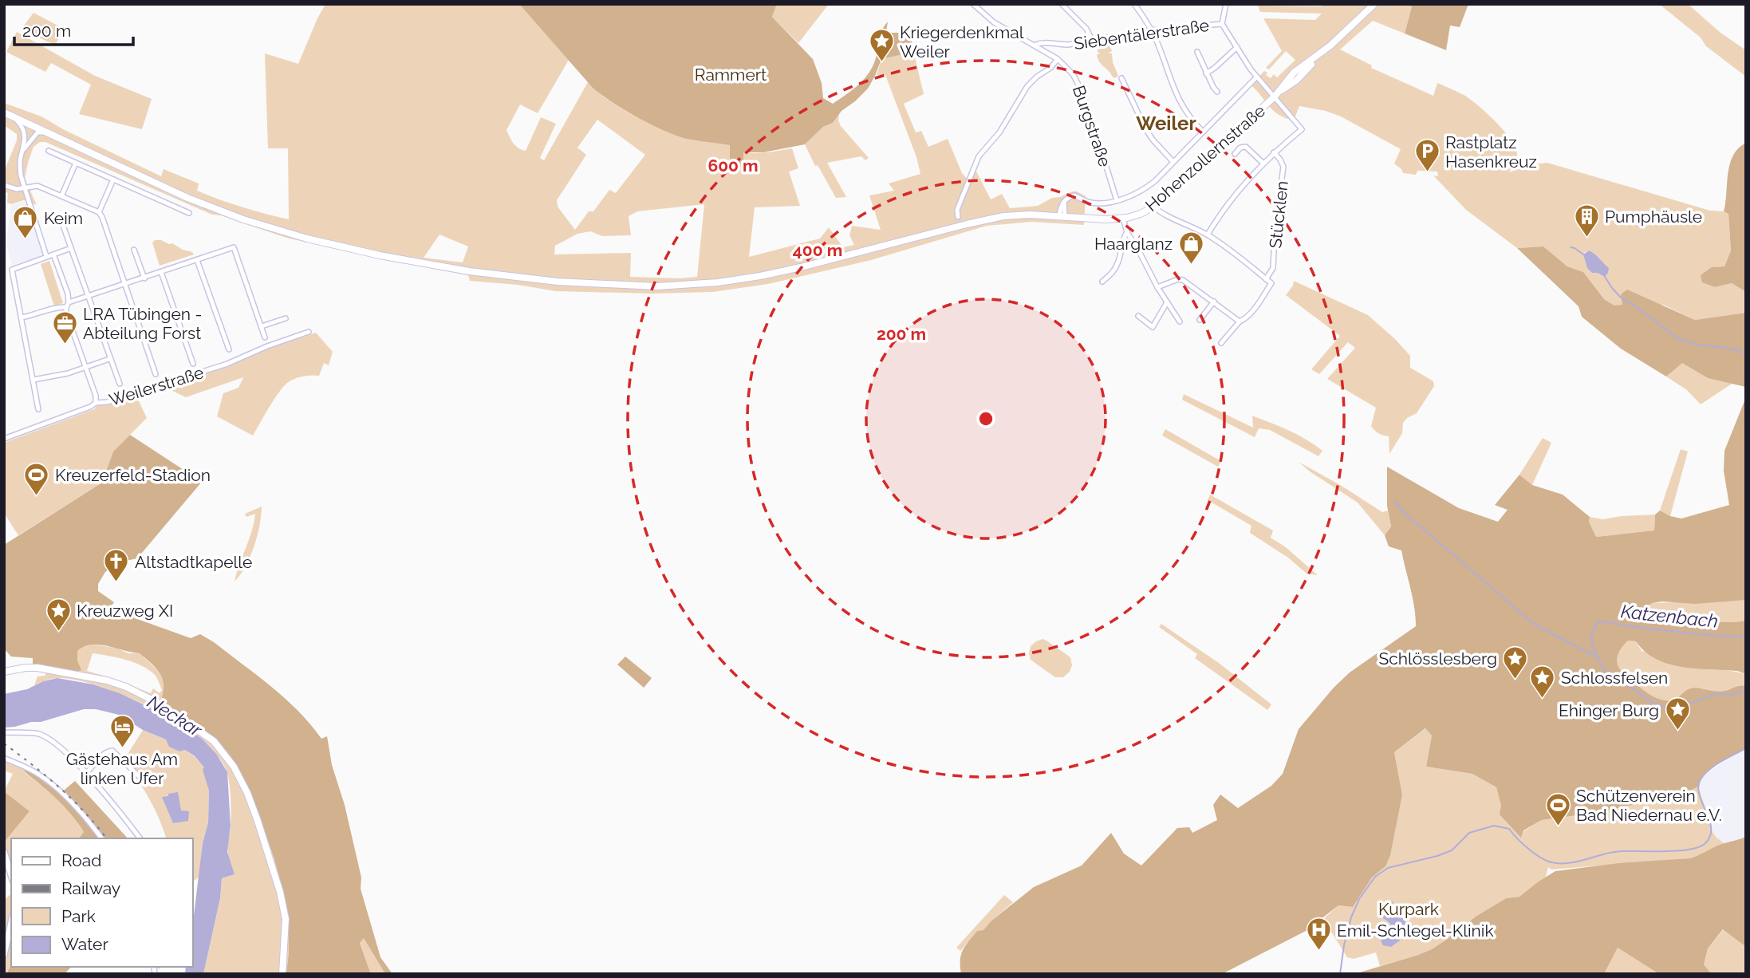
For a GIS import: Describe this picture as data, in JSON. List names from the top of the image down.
{
  "streets": {
    "main road": ["Hohenzollernstraße"],
    "street": [
      "Siebentälerstraße",
      "Burgstraße",
      "Stücklen",
      "Weilerstraße"
    ]
  },
  "crossings": [
    ["Siebentälerstraße", "Burgstraße"],
    ["Siebentälerstraße", "Hohenzollernstraße"],
    ["Siebentälerstraße", "Stücklen"]
  ],
  "districts": ["Weiler"],
  "water": ["Katzenbach", "Neckar"],
  "parks": ["Rammert", "Kurpark"],
  "places": {
    "place": [
      "Kriegerdenkmal Weiler",
      "Kreuzweg XI",
      "Schlösslesberg",
      "Schlossfelsen",
      "Ehinger Burg"
    ],
    "parking": ["Rastplatz Hasenkreuz"],
    "building": ["Pumphäusle"],
    "shop": ["Keim", "Haarglanz"],
    "office": ["LRA Tübingen - Abteilung Forst"],
    "sports": ["Kreuzerfeld-Stadion", "Schützenverein Bad Niedernau e.V."],
    "church": ["Altstadtkapelle"],
    "hotel": ["Gästehaus Am linken Ufer"],
    "hospital": ["Emil-Schlegel-Klinik"]
  },
  "legend": [
    "Road",
    "Railway",
    "Park",
    "Water"
  ],
  "scale_bar": "200 m",
  "rings": ["600 m", "400 m", "200 m"]
}
